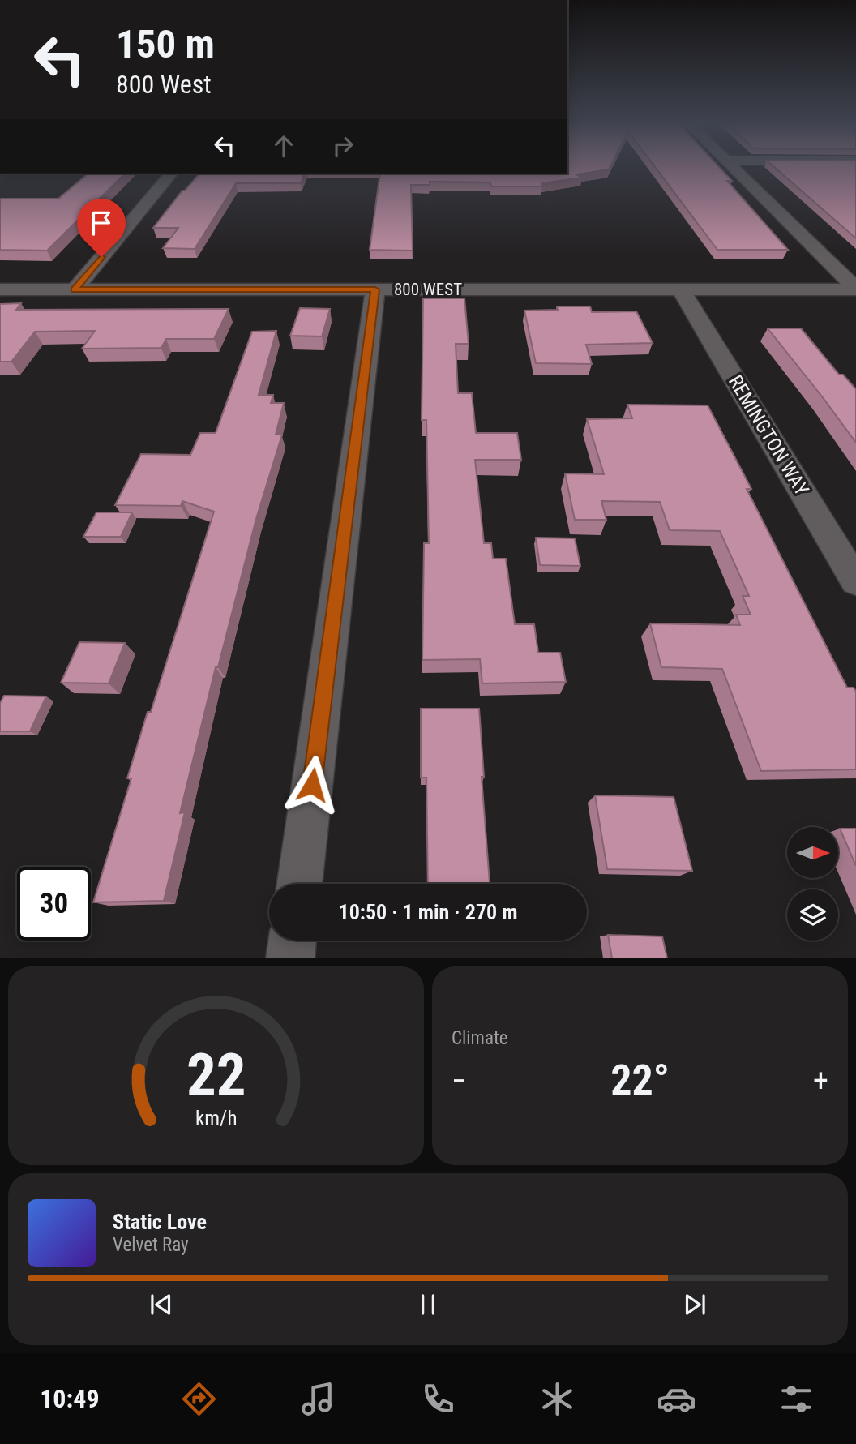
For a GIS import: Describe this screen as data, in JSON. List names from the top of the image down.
{
  "streets": {
    "street": ["800 WEST", "REMINGTON WAY"]
  },
  "crossings": [
    ["800 WEST", "REMINGTON WAY"]
  ],
  "north": "right",
  "page": {
    "turn": ["150 m", "800 West"],
    "limit": "30",
    "trip": "10:50 · 1 min · 270 m",
    "tile": "Climate",
    "heat": ["−", "22°", "+"],
    "song": ["Static Love", "Velvet Ray"],
    "tabs": "10:49",
    "gauge": ["22", "km/h"]
  }
}
